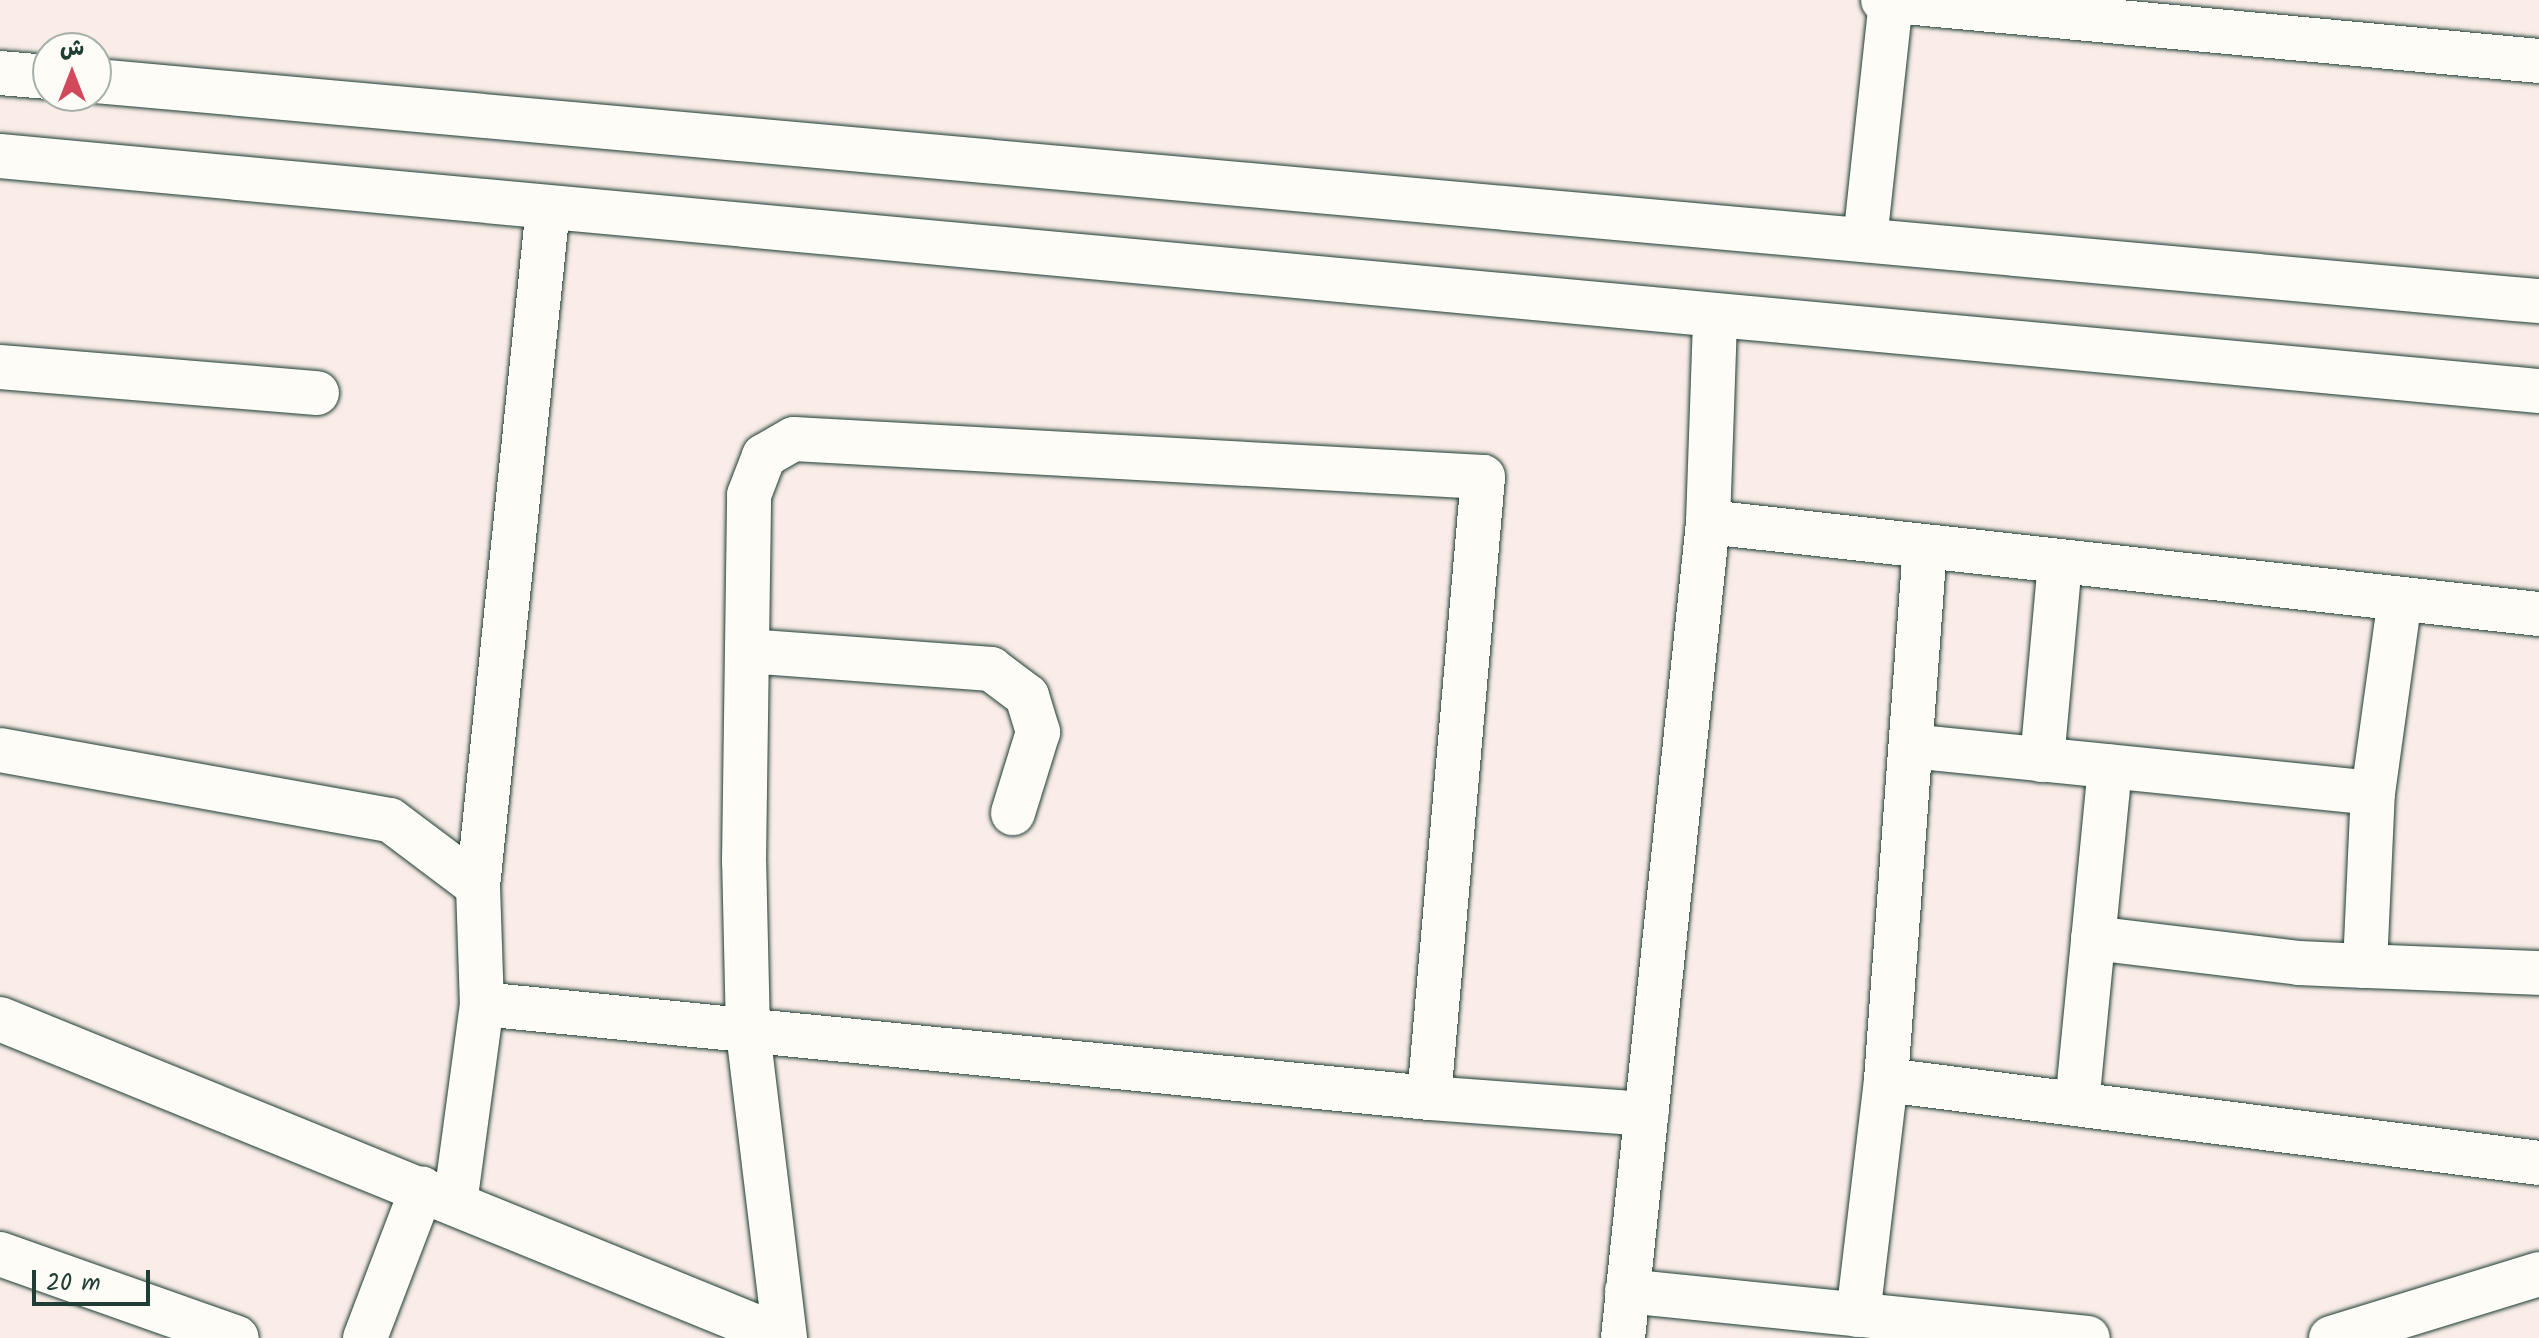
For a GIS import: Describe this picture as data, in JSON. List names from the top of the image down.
{
  "scale_bar": "20 m",
  "north": "top"
}
